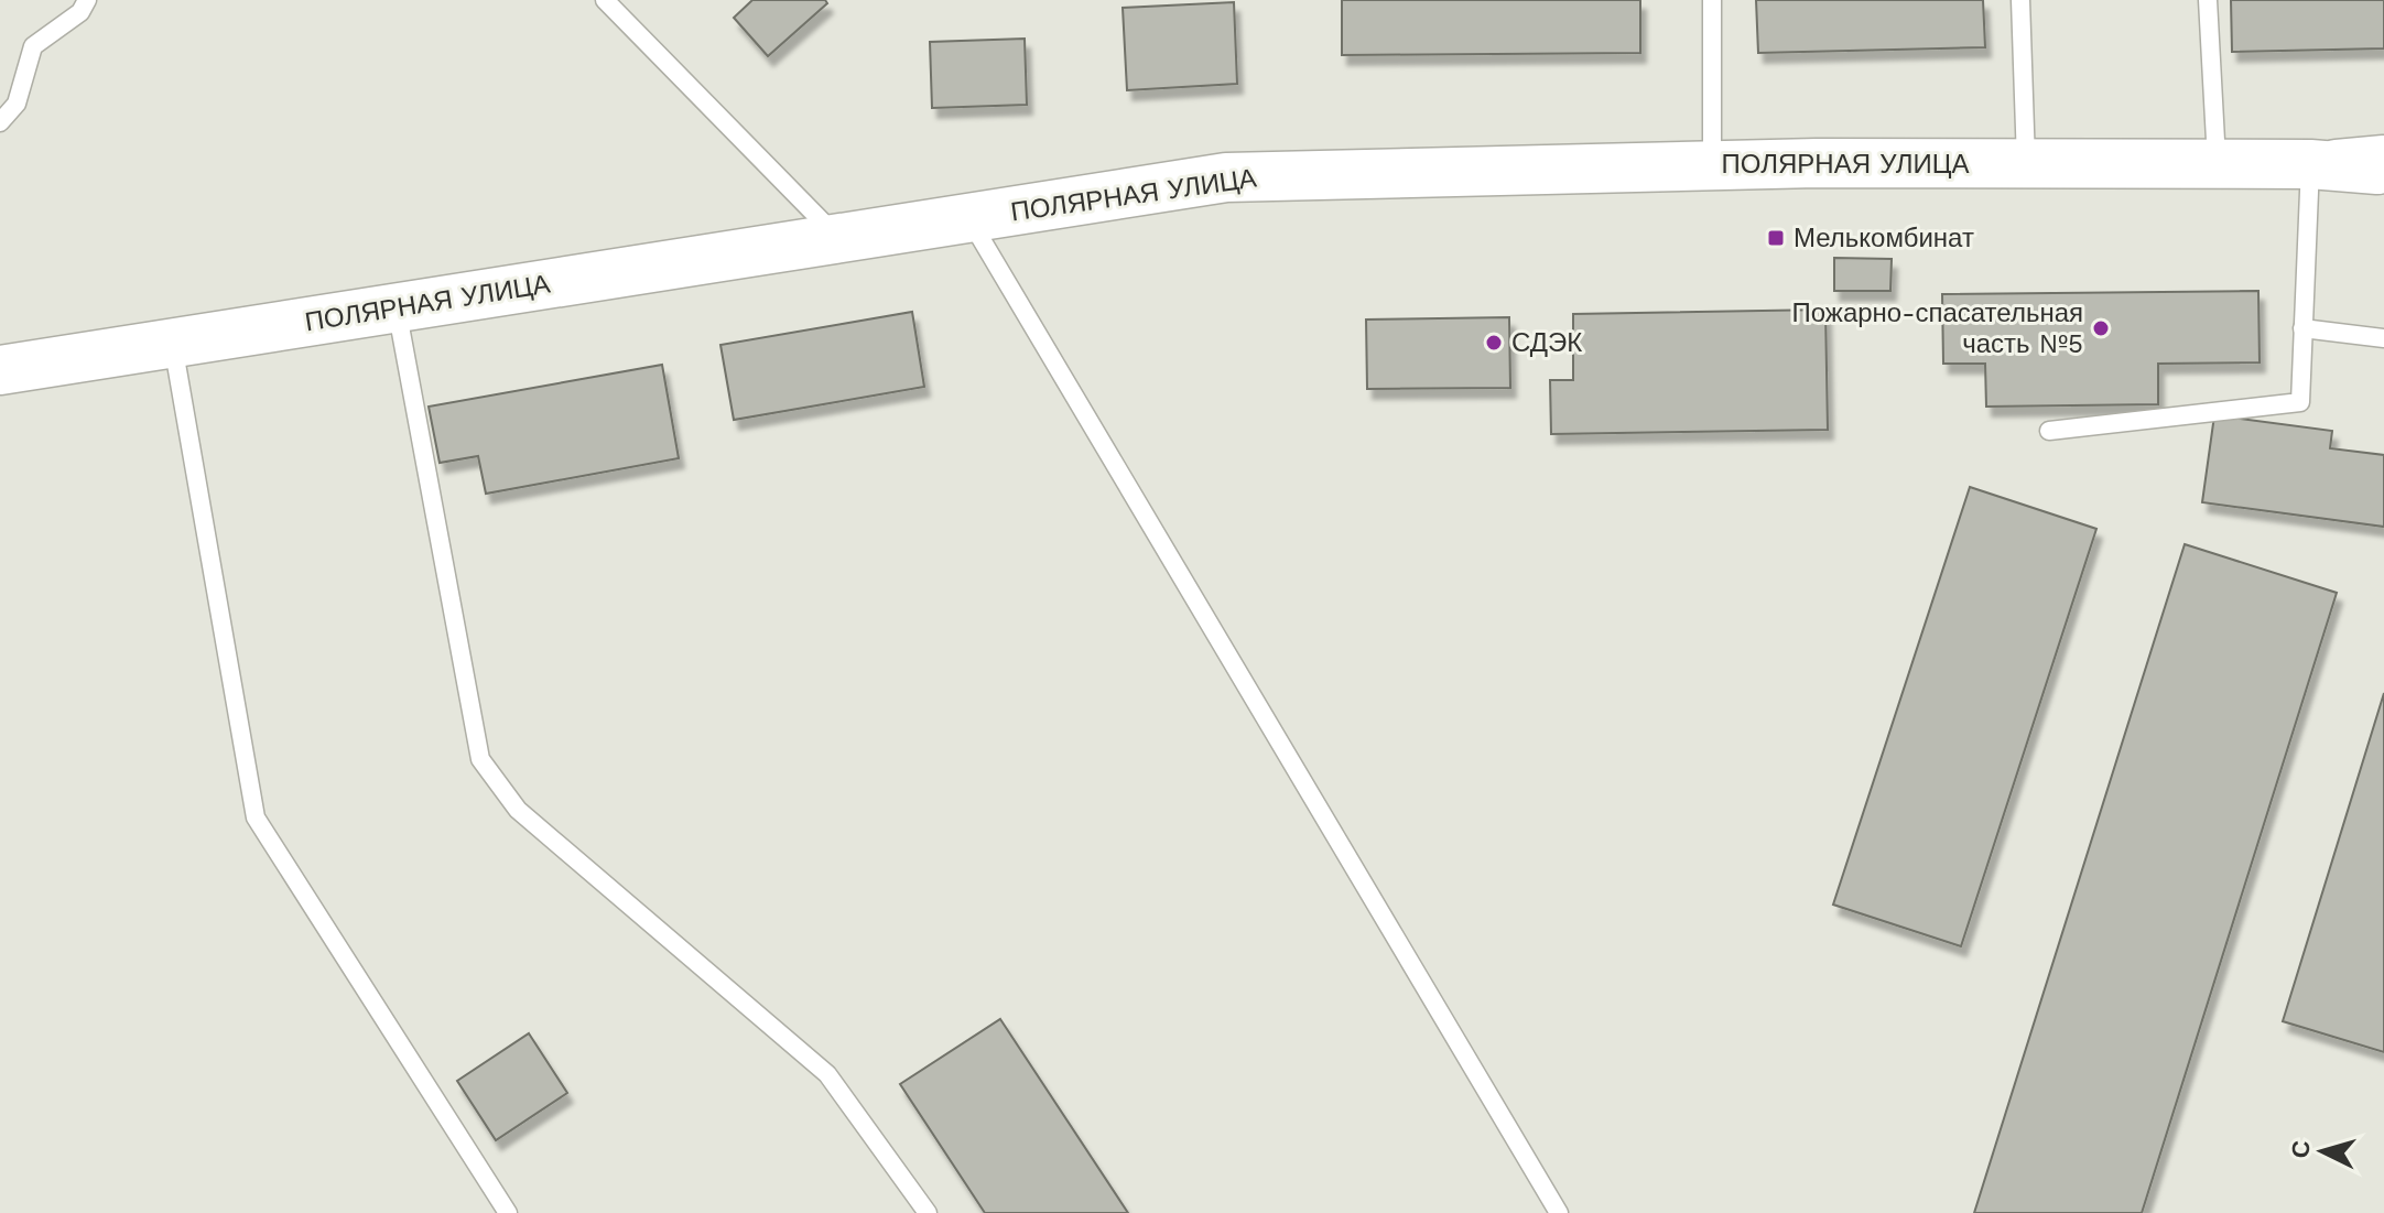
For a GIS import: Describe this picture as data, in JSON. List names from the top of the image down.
{
  "streets": {
    "main road": ["ПОЛЯРНАЯ УЛИЦА"]
  },
  "places": {
    "transit": ["Мелькомбинат"],
    "other": ["Пожарно-спасательная часть №5", "СДЭК"]
  },
  "north": "left"
}
